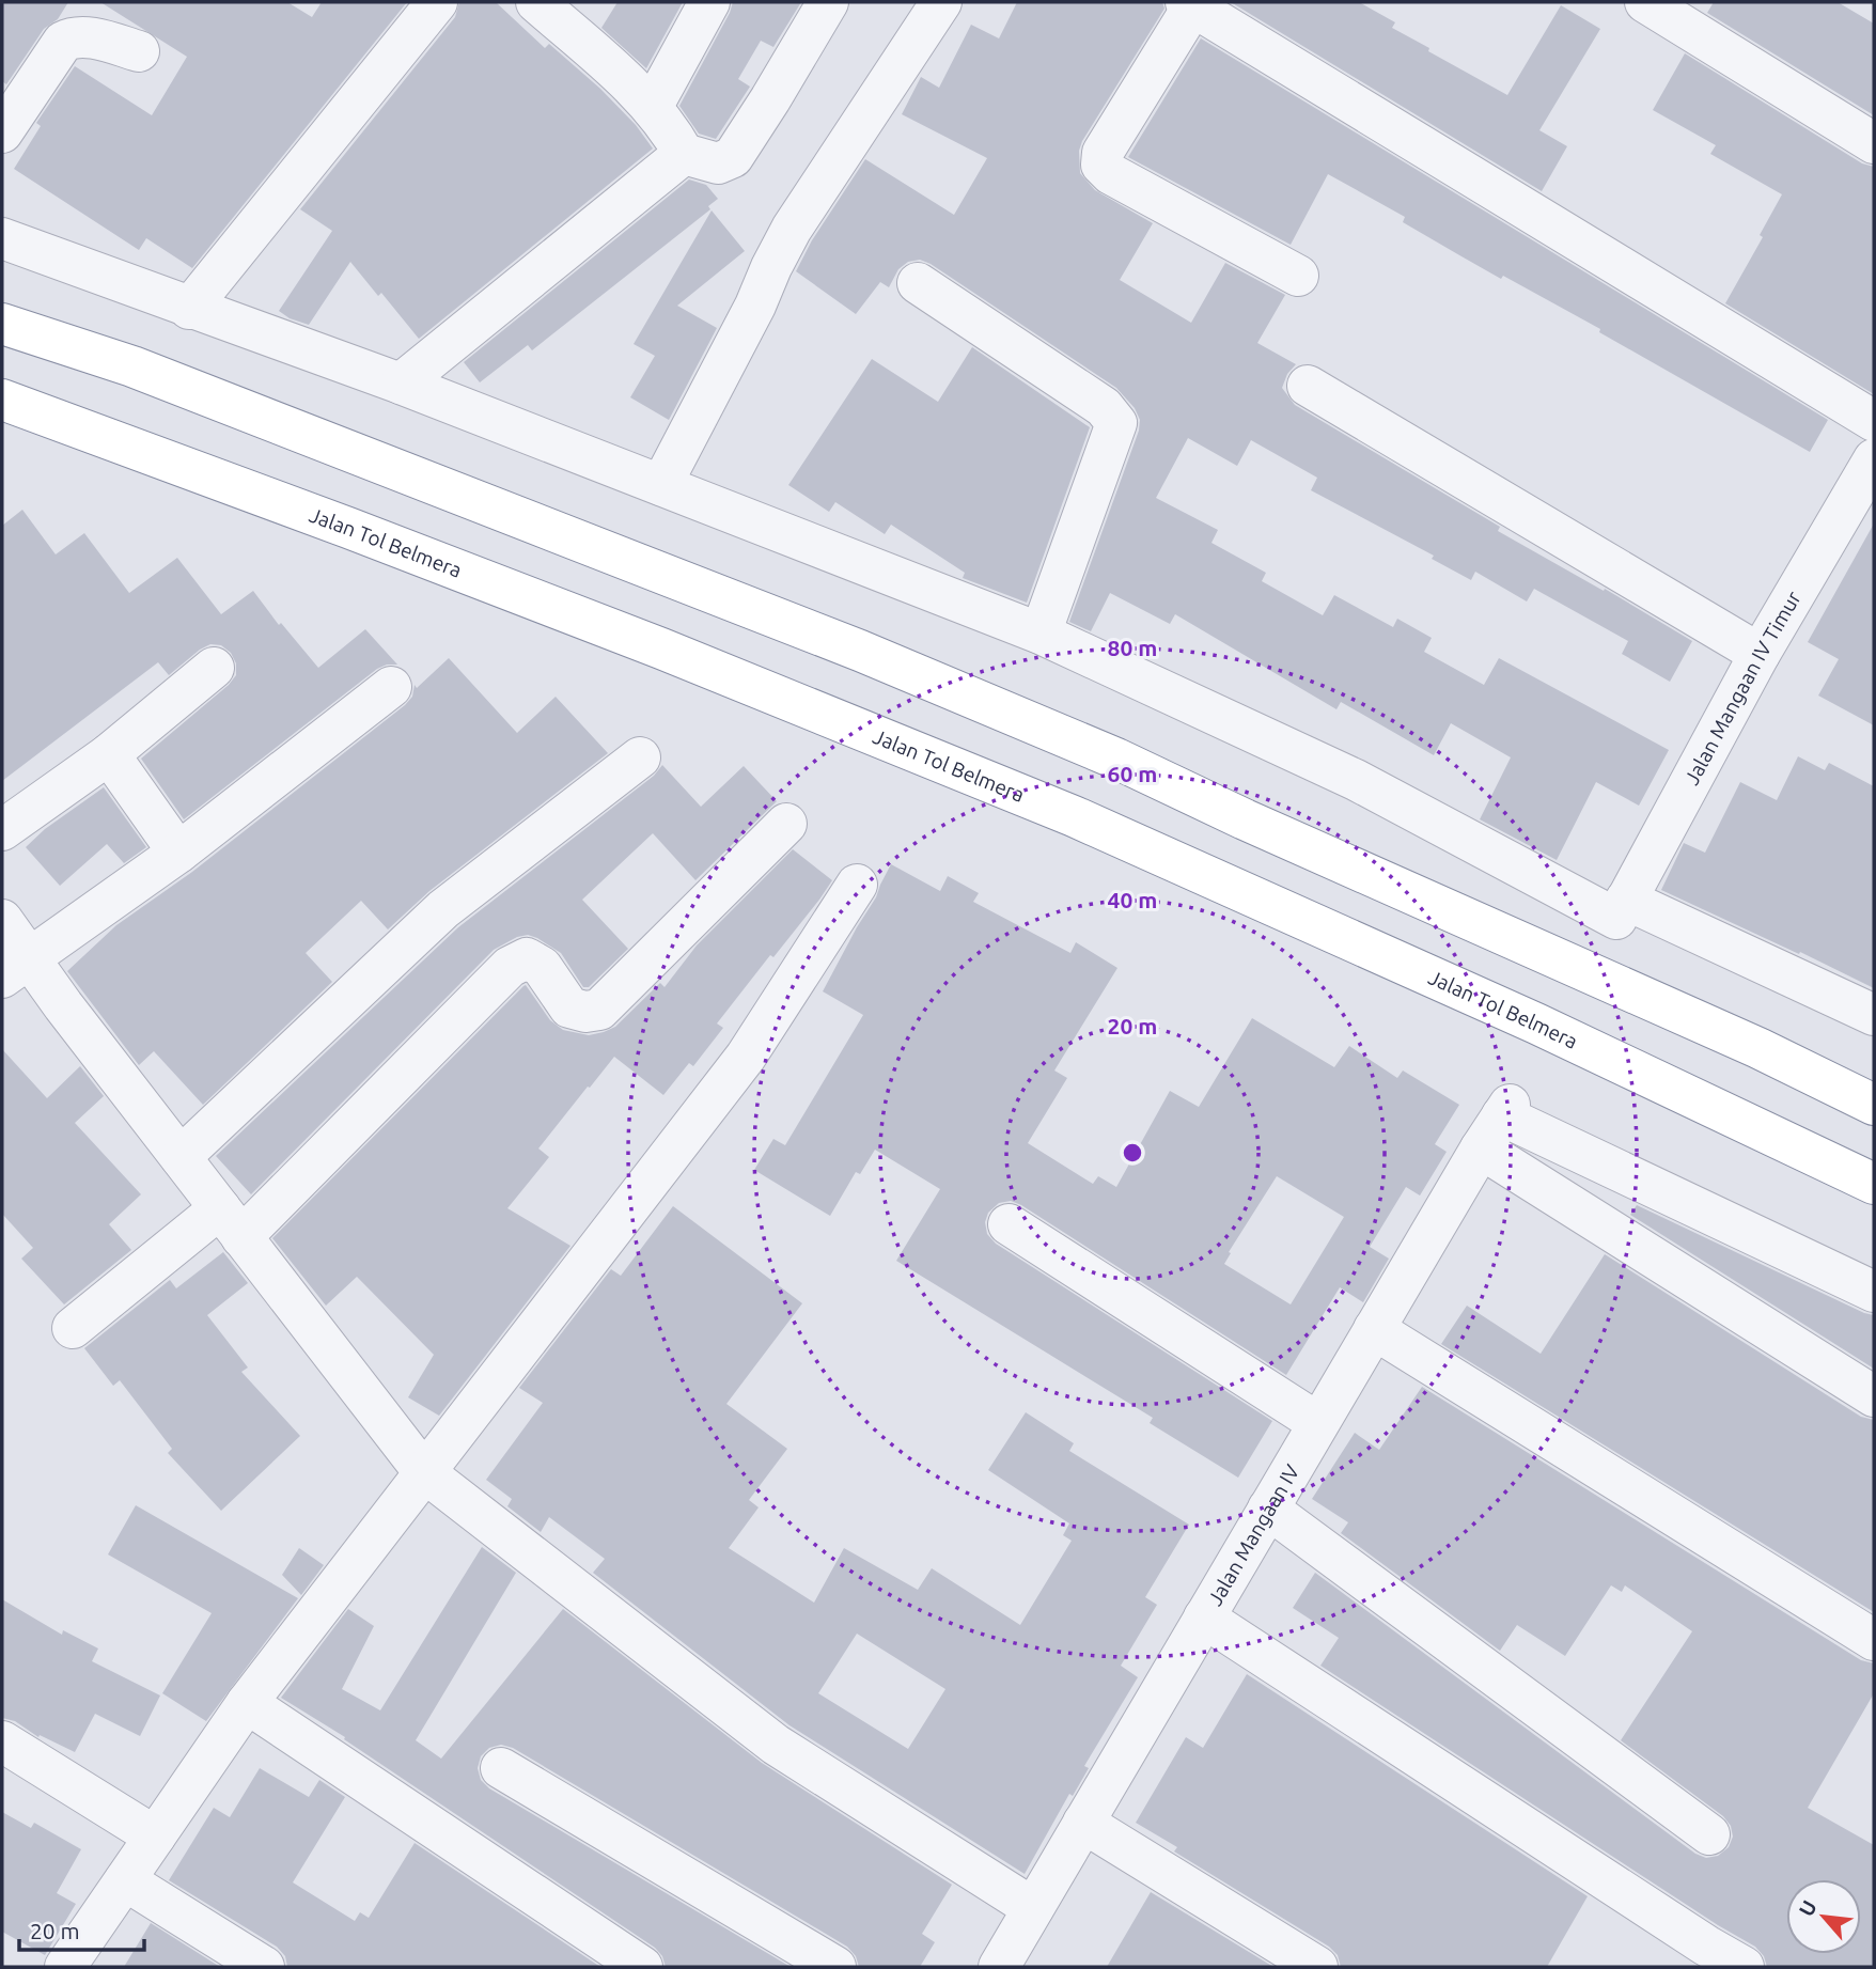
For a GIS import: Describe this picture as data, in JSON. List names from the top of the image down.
{
  "streets": {
    "highway": ["Jalan Tol Belmera"],
    "street": ["Jalan Mangaan IV Timur", "Jalan Mangaan IV"]
  },
  "scale_bar": "20 m",
  "north": "top left",
  "rings": [
    "80 m",
    "60 m",
    "40 m",
    "20 m"
  ]
}
